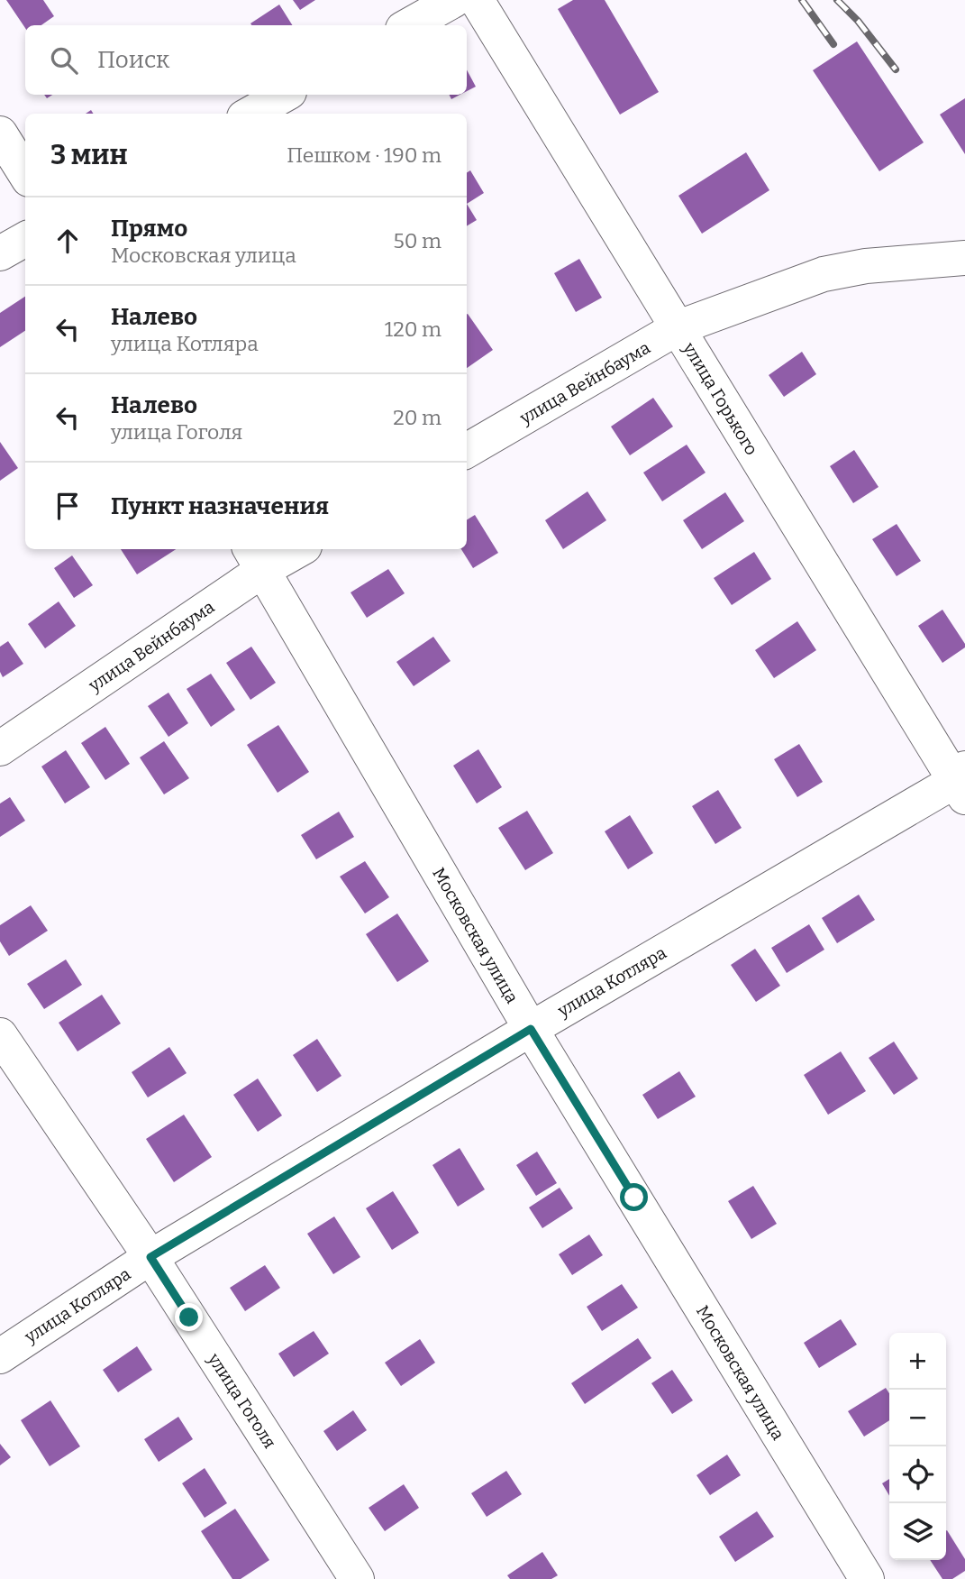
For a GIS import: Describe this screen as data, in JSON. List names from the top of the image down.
{
  "streets": {
    "street": [
      "улица Вейнбаума",
      "улица Горького",
      "Московская улица",
      "улица Котляра",
      "улица Гоголя"
    ]
  },
  "crossings": [
    ["улица Вейнбаума", "улица Горького"],
    ["улица Вейнбаума", "Московская улица"],
    ["улица Горького", "улица Котляра"],
    ["Московская улица", "улица Котляра"],
    ["улица Котляра", "улица Гоголя"]
  ],
  "page": {
    "search": "Поиск",
    "heading": ["3 мин", "Пешком · 190 m"],
    "list": [
      ["Прямо", "Московская улица", "50 m"],
      ["Налево", "улица Котляра", "120 m"],
      ["Налево", "улица Гоголя", "20 m"],
      "Пункт назначения"
    ],
    "map_buttons": ["+", "−"]
  }
}
